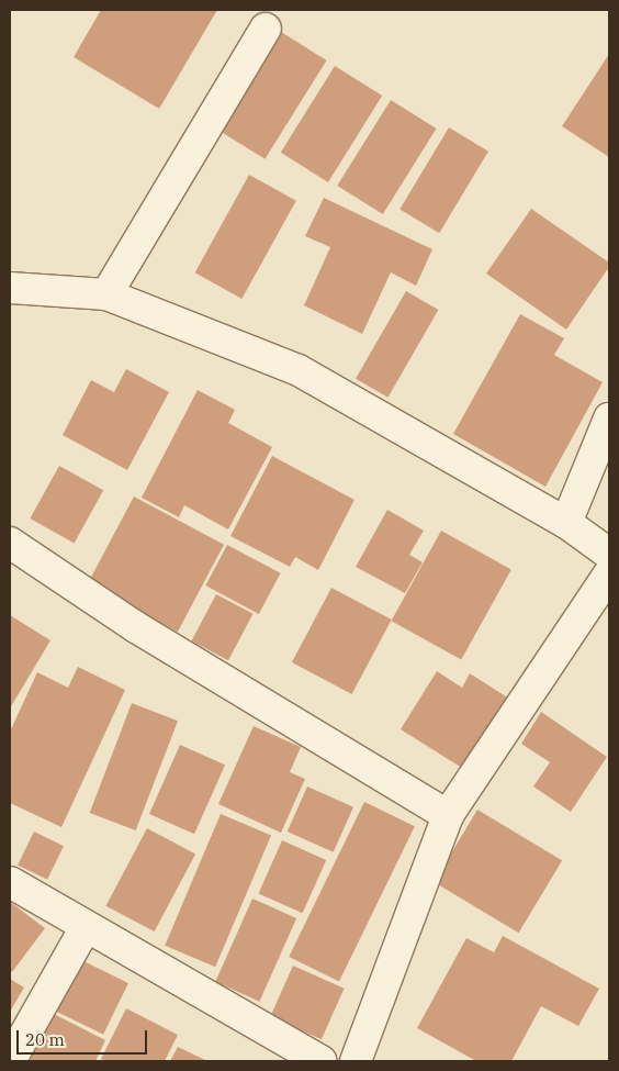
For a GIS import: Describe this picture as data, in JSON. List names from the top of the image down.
{
  "scale_bar": "20 m"
}
